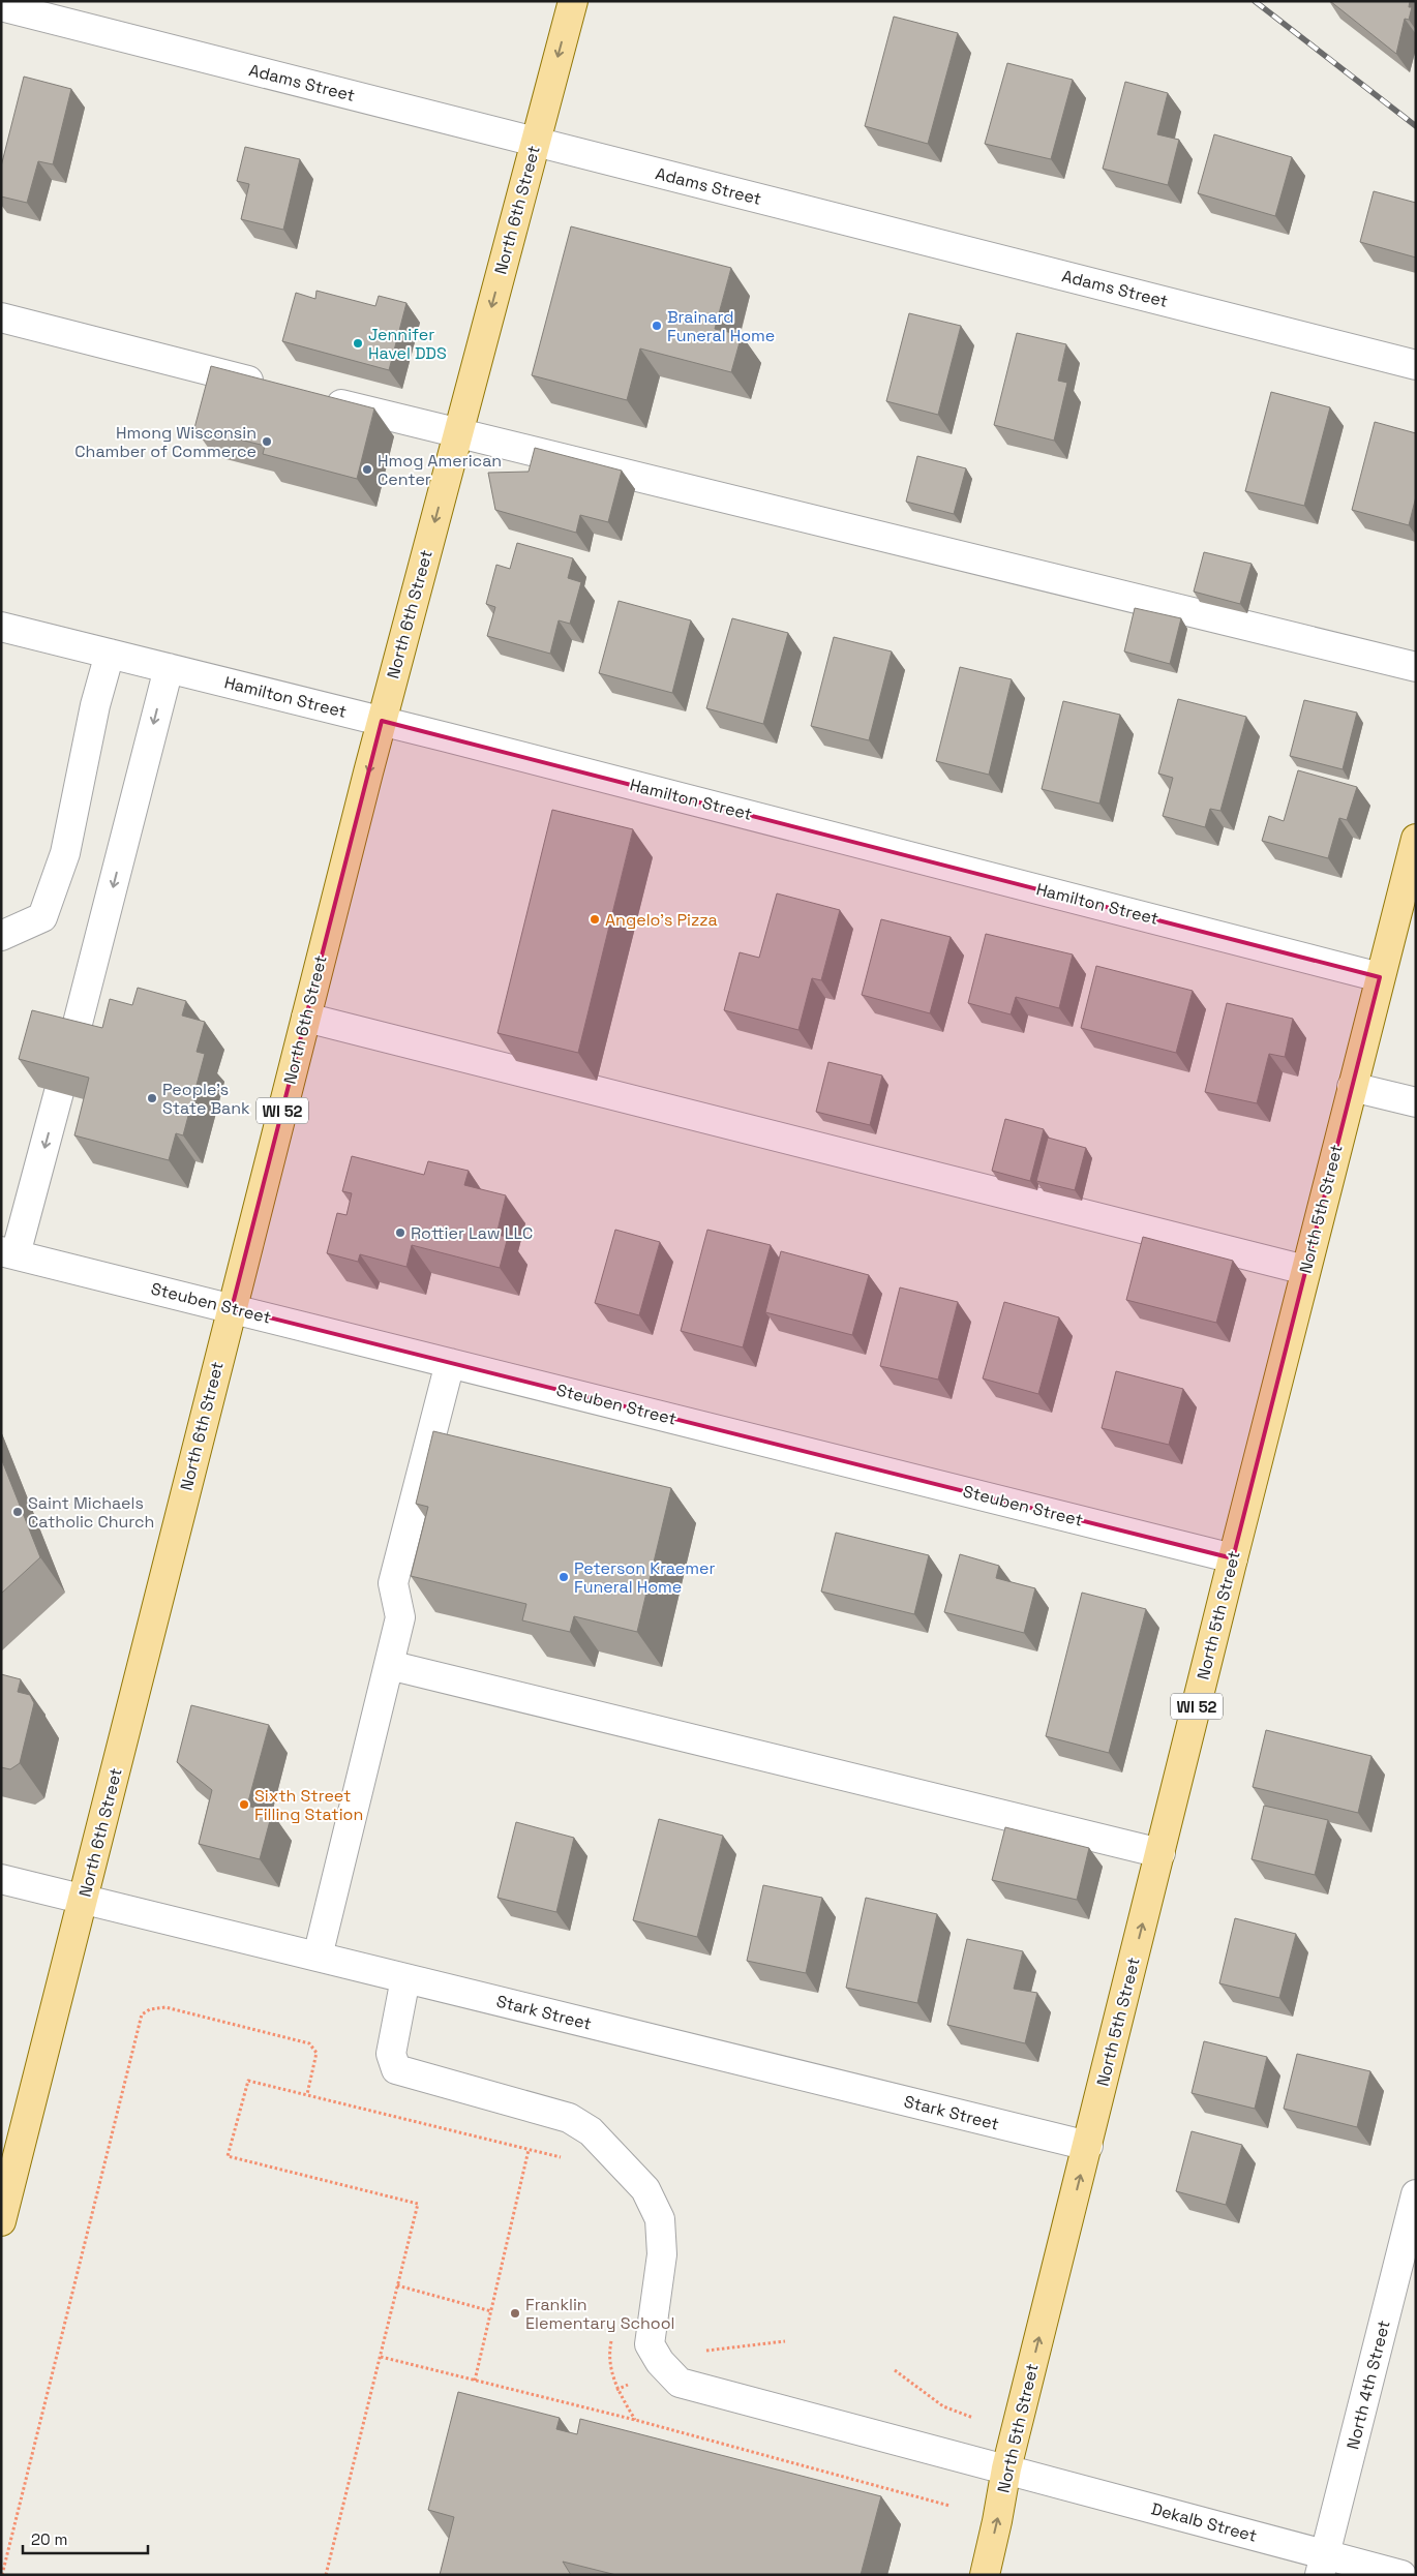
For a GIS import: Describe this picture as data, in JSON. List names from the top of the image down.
{
  "streets": {
    "main road": ["North 6th Street", "WI 52", "North 5th Street"],
    "street": [
      "Adams Street",
      "Hamilton Street",
      "Steuben Street",
      "Stark Street",
      "North 4th Street",
      "Dekalb Street"
    ]
  },
  "crossings": [
    ["Adams Street", "North 6th Street"],
    ["North 6th Street", "Hamilton Street"],
    ["North 6th Street", "Steuben Street"],
    ["North 6th Street", "Stark Street"],
    ["Hamilton Street", "North 5th Street"],
    ["North 5th Street", "Steuben Street"],
    ["North 5th Street", "Stark Street"],
    ["North 5th Street", "Dekalb Street"],
    ["Stark Street", "Dekalb Street"],
    ["North 4th Street", "Dekalb Street"]
  ],
  "one_way": ["North 6th Street", "North 5th Street"],
  "places": [
    "Brainard Funeral Home",
    "Jennifer Havel DDS",
    "Hmong Wisconsin Chamber of Commerce",
    "Hmog American Center",
    "Angelo's Pizza",
    "People's State Bank",
    "Rottier Law LLC",
    "Saint Michaels Catholic Church",
    "Peterson Kraemer Funeral Home",
    "Sixth Street Filling Station",
    "Franklin Elementary School"
  ],
  "scale_bar": "20 m"
}
